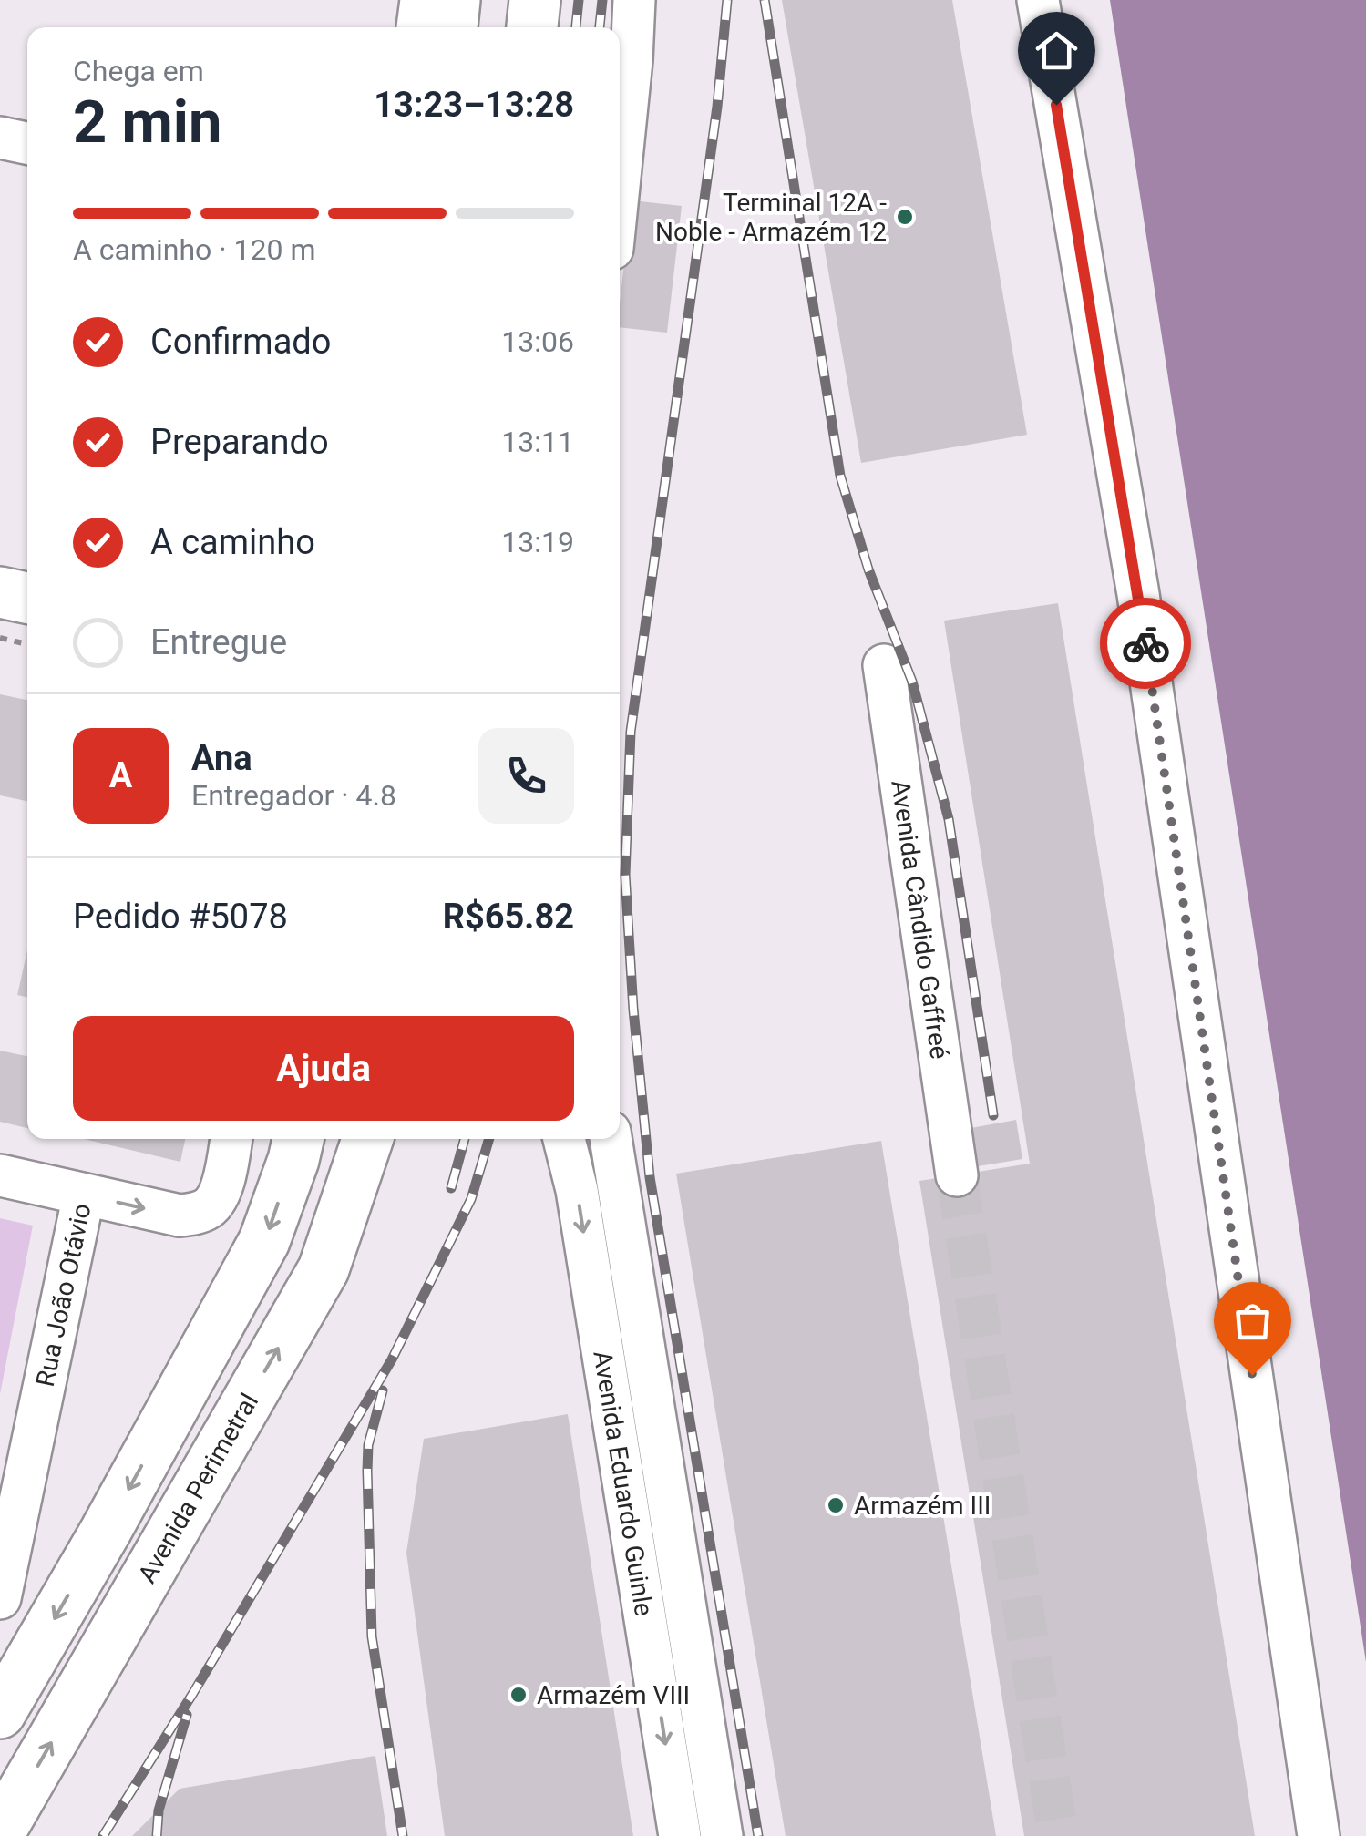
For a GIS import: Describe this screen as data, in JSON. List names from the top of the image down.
{
  "streets": {
    "main road": ["Avenida Perimetral"],
    "street": ["Avenida Cândido Gaffreé", "Rua João Otávio", "Avenida Eduardo Guinle"]
  },
  "places": ["Terminal 12A - Noble - Armazém 12", "Armazém III", "Armazém VIII"],
  "page": {
    "heading": ["2 min", "Chega em", "13:23–13:28"],
    "panel": [
      "Ana",
      "Entregador · 4.8",
      "Pedido #5078",
      "R$65.82"
    ],
    "bar": "A caminho · 120 m",
    "list": [
      ["Confirmado", "13:06"],
      ["Preparando", "13:11"],
      ["A caminho", "13:19"],
      "Entregue"
    ],
    "round": "A",
    "buttons": "Ajuda"
  }
}
